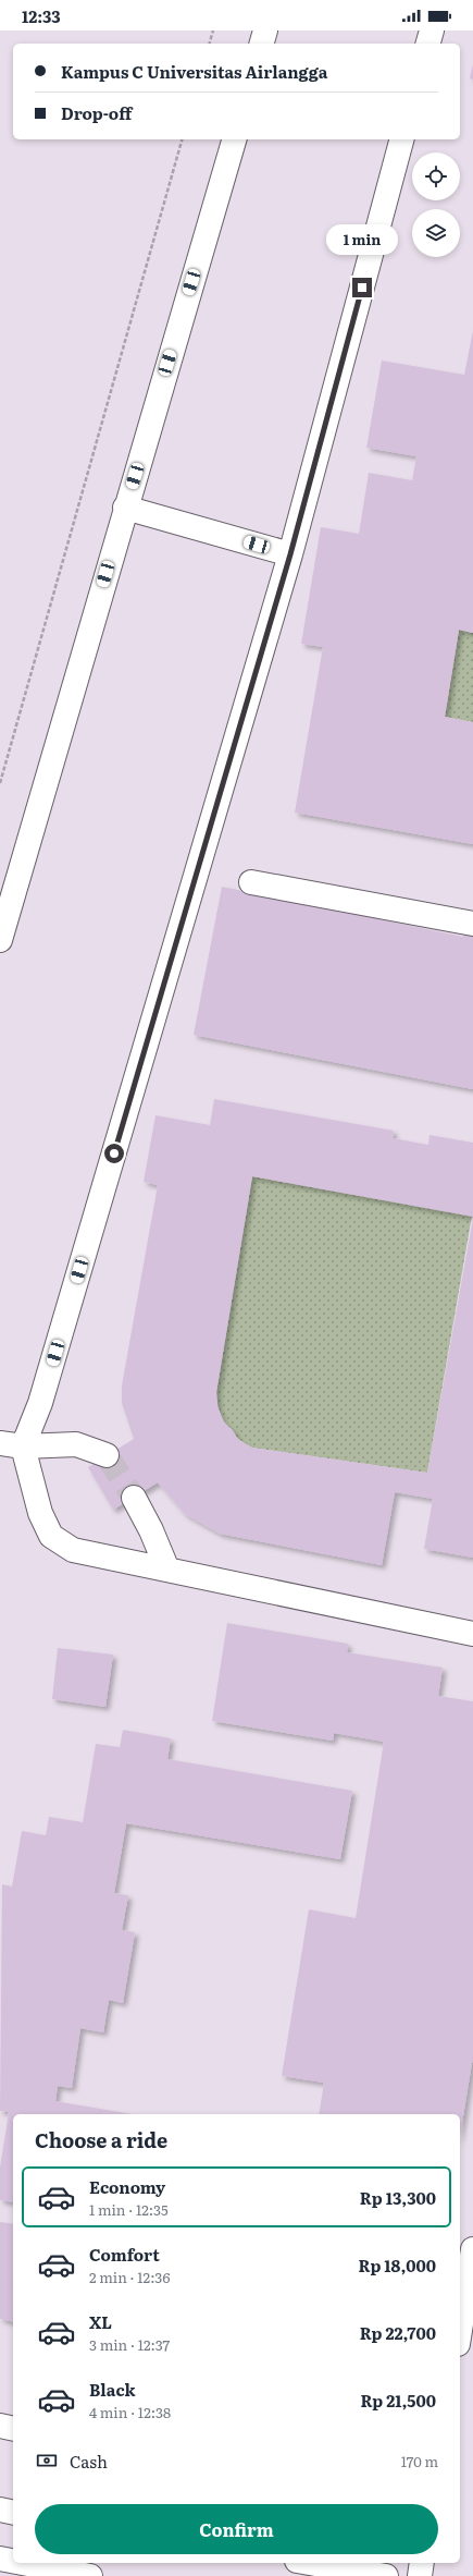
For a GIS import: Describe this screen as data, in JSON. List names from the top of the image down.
{
  "page": {
    "status": "12:33",
    "banner": ["Kampus C Universitas Airlangga", "Drop-off"],
    "bubble": "1 min",
    "heading": "Choose a ride",
    "list": [
      {
        "name": "Economy",
        "note": "1 min · 12:35",
        "value": "Rp 13,300"
      },
      {
        "name": "Comfort",
        "note": "2 min · 12:36",
        "value": "Rp 18,000"
      },
      {
        "name": "XL",
        "note": "3 min · 12:37",
        "value": "Rp 22,700"
      },
      {
        "name": "Black",
        "note": "4 min · 12:38",
        "value": "Rp 21,500"
      }
    ],
    "pay": ["Cash", "170 m"],
    "buttons": "Confirm"
  }
}
